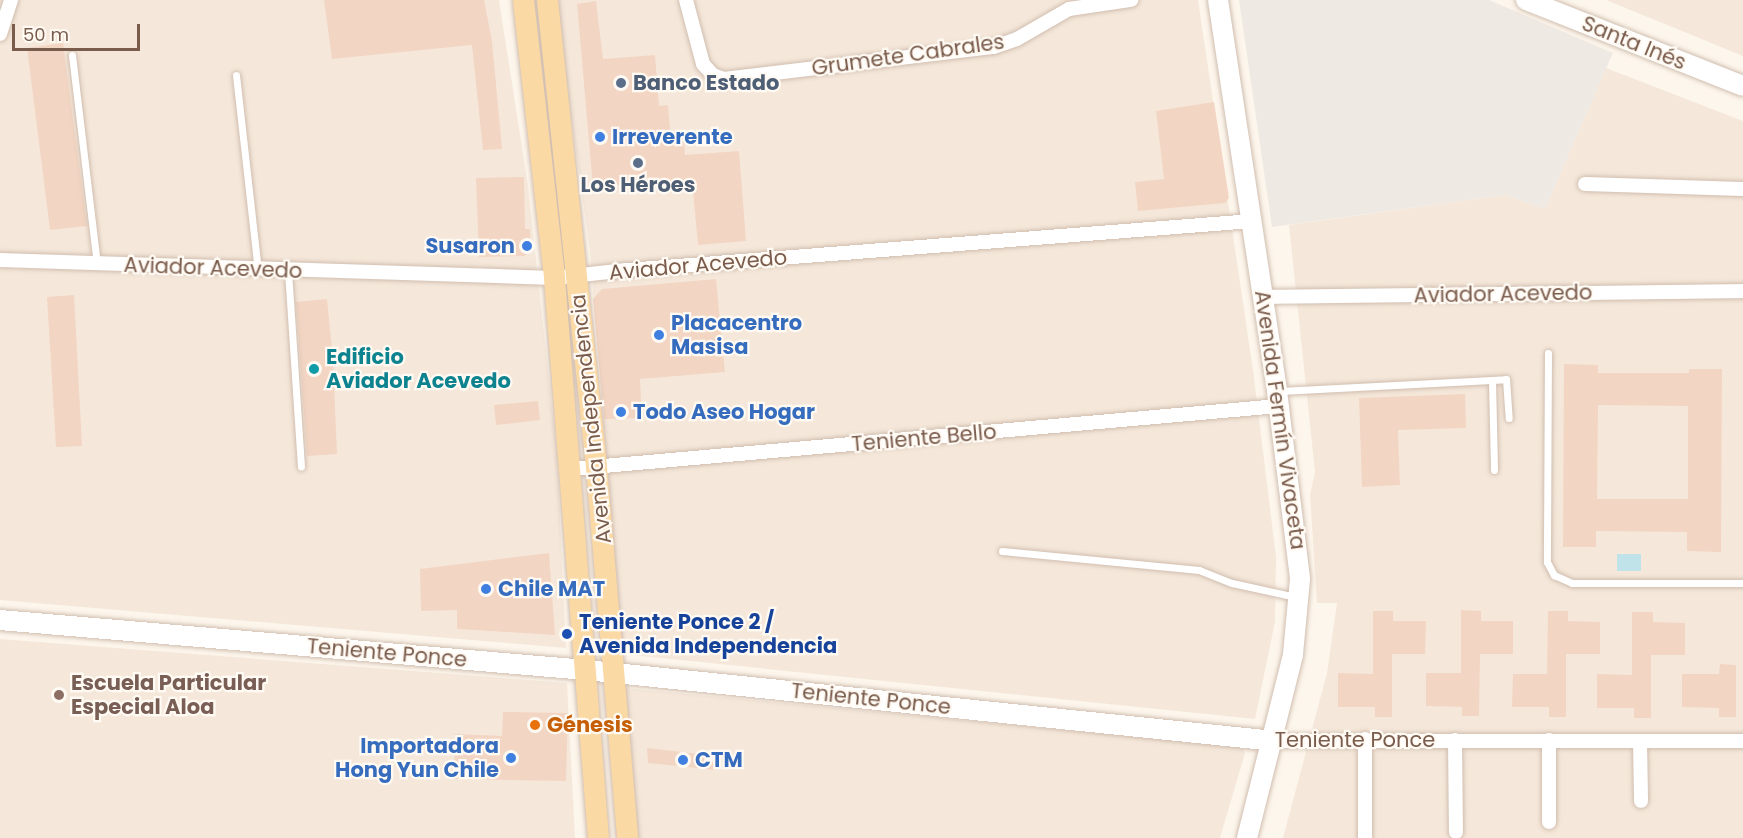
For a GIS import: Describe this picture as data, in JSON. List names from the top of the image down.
{
  "streets": {
    "main road": ["Avenida Independencia"],
    "street": [
      "Santa Inés",
      "Grumete Cabrales",
      "Aviador Acevedo",
      "Avenida Fermín Vivaceta",
      "Teniente Bello",
      "Teniente Ponce"
    ]
  },
  "crossings": [
    ["Aviador Acevedo", "Avenida Independencia"],
    ["Aviador Acevedo", "Avenida Fermín Vivaceta"],
    ["Avenida Independencia", "Teniente Bello"],
    ["Avenida Independencia", "Teniente Ponce"],
    ["Avenida Fermín Vivaceta", "Teniente Bello"],
    ["Avenida Fermín Vivaceta", "Teniente Ponce"]
  ],
  "places": [
    "Banco Estado",
    "Irreverente",
    "Los Héroes",
    "Susaron",
    "Placacentro Masisa",
    "Edificio Aviador Acevedo",
    "Todo Aseo Hogar",
    "Chile MAT",
    "Teniente Ponce 2 / Avenida Independencia",
    "Escuela Particular Especial Aloa",
    "Génesis",
    "Importadora Hong Yun Chile",
    "CTM"
  ],
  "scale_bar": "50 m"
}
